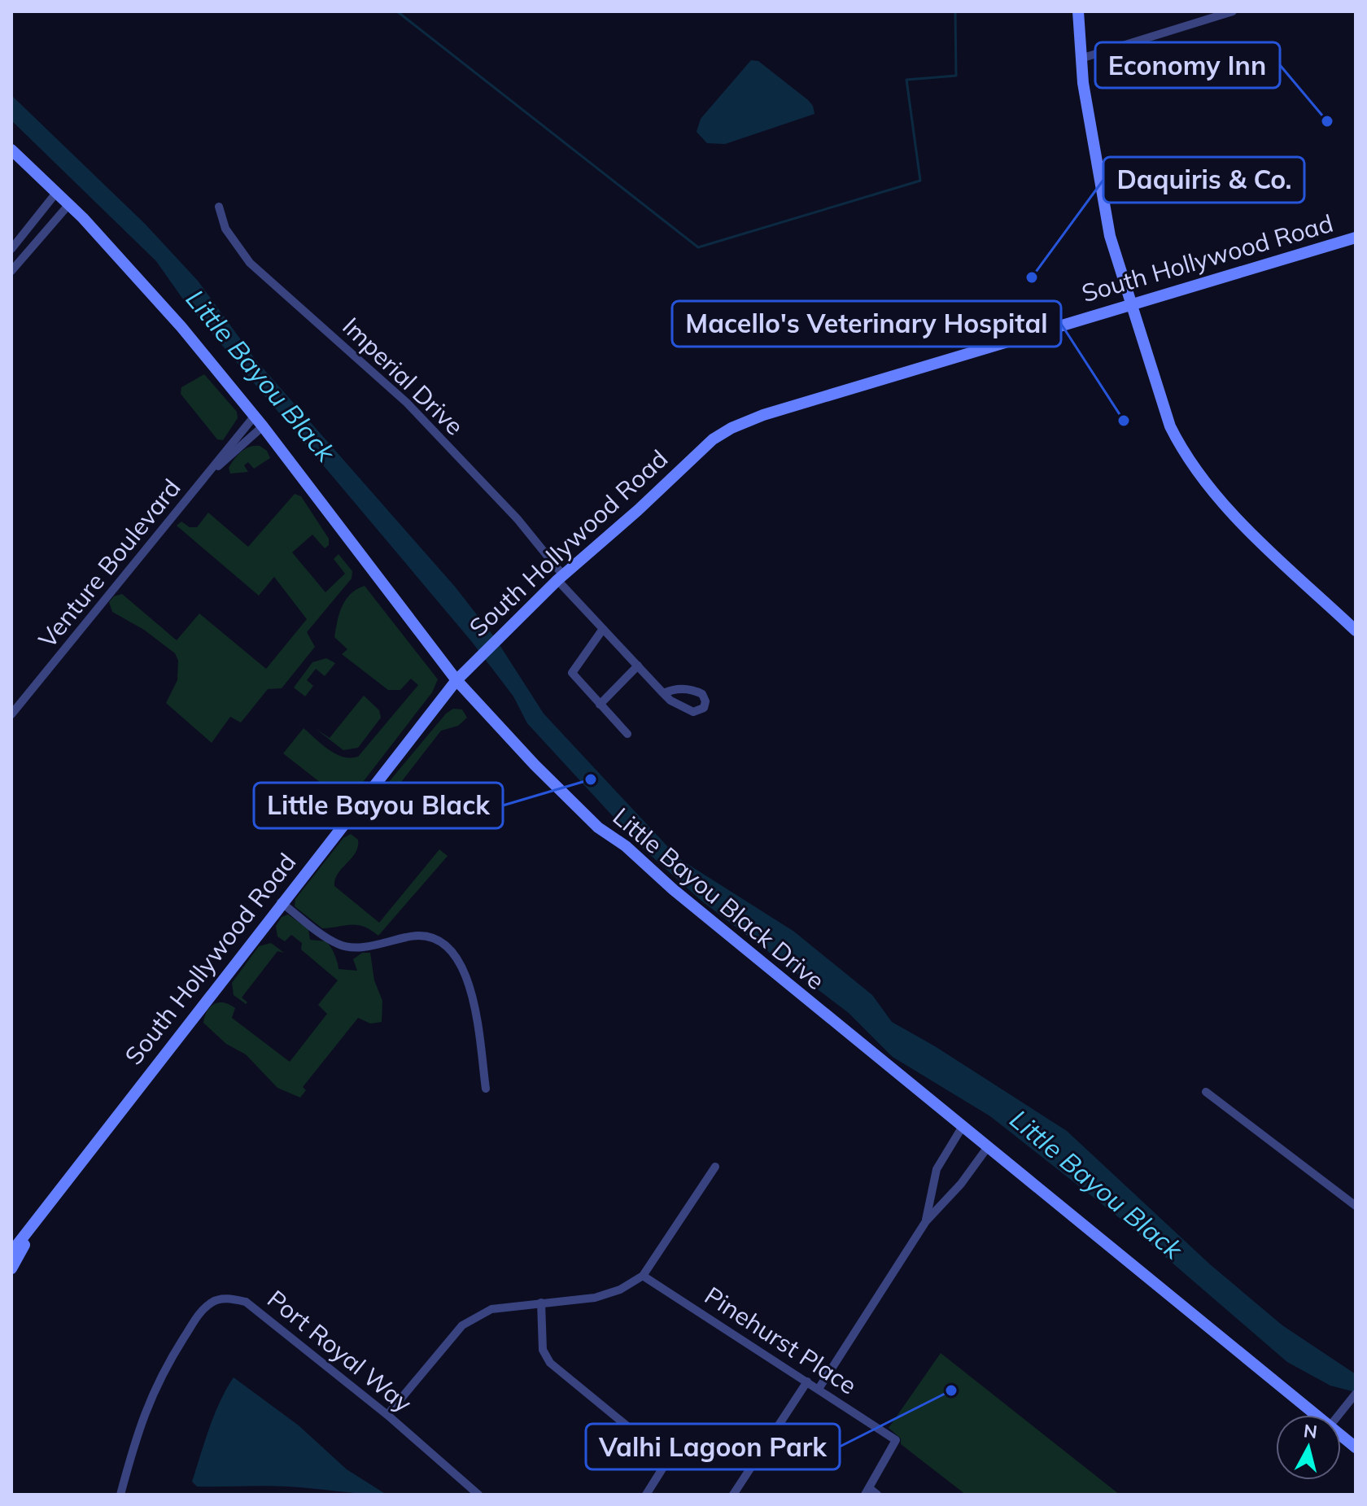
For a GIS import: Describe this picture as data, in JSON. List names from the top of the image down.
{
  "streets": {
    "main road": ["South Hollywood Road", "Little Bayou Black Drive"],
    "street": [
      "Imperial Drive",
      "Venture Boulevard",
      "Pinehurst Place",
      "Port Royal Way"
    ]
  },
  "crossings": [
    ["South Hollywood Road", "Imperial Drive"],
    ["South Hollywood Road", "Little Bayou Black Drive"],
    ["Venture Boulevard", "Little Bayou Black Drive"]
  ],
  "water": ["Little Bayou Black"],
  "places": [
    "Economy Inn",
    "Daquiris & Co.",
    "Macello's Veterinary Hospital",
    "Little Bayou Black",
    "Valhi Lagoon Park"
  ],
  "north": "top"
}
